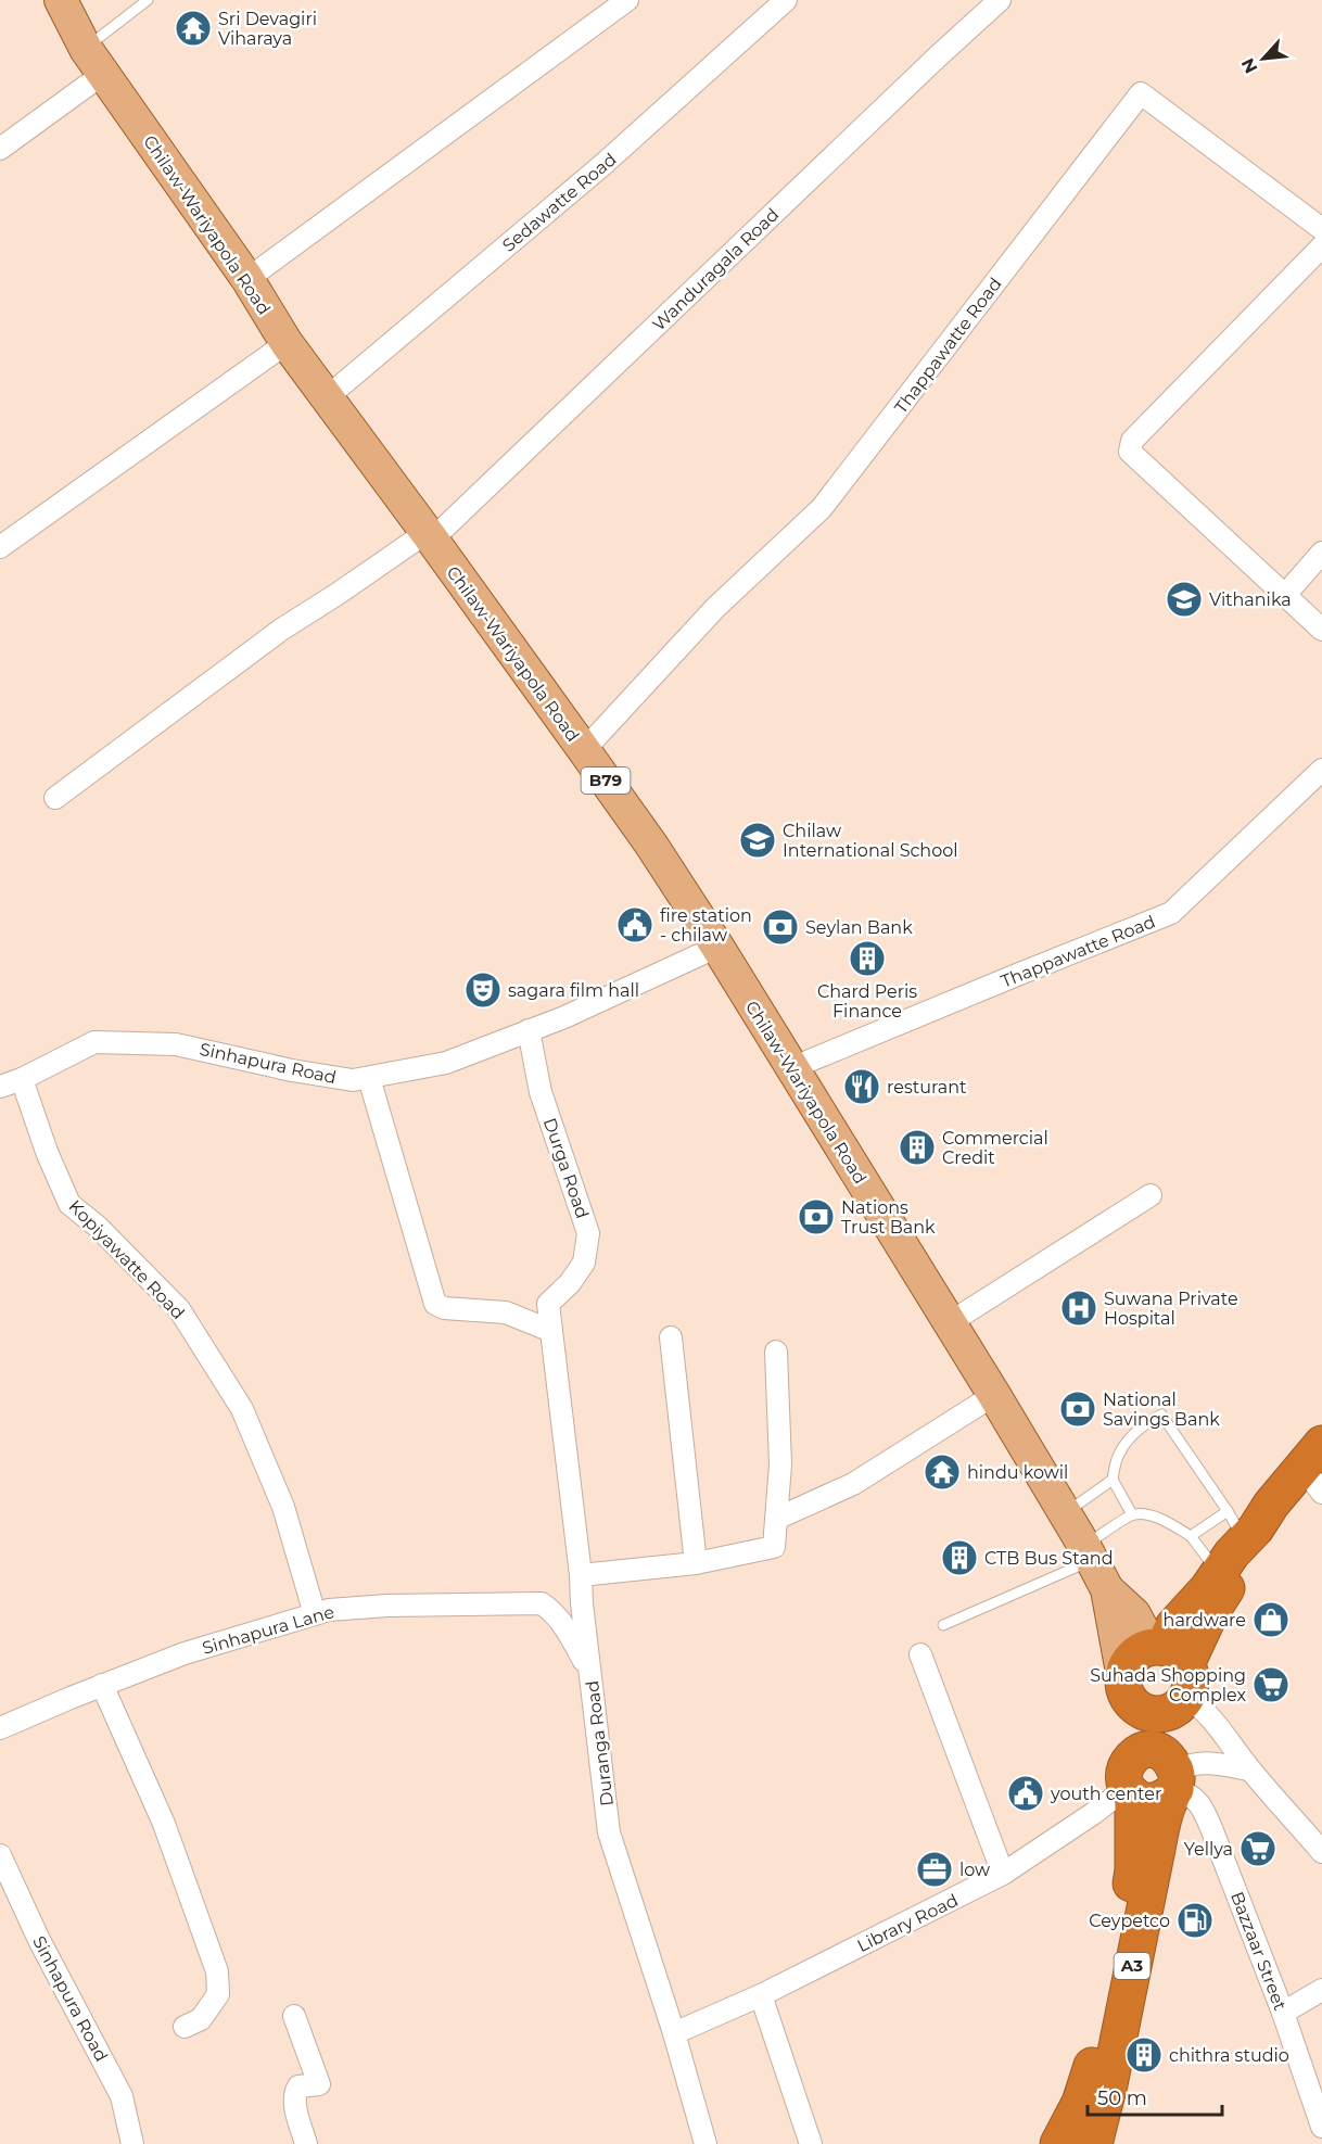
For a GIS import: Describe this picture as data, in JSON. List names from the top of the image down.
{
  "streets": {
    "highway": ["A3"],
    "main road": ["Chilaw-Wariyapola Road", "B79"],
    "street": [
      "Sedawatte Road",
      "Wanduragala Road",
      "Thappawatte Road",
      "Sinhapura Road",
      "Durga Road",
      "Kopiyawatte Road",
      "Sinhapura Lane",
      "Duranga Road",
      "Library Road",
      "Bazzaar Street"
    ]
  },
  "crossings": [
    ["Sedawatte Road", "Chilaw-Wariyapola Road"],
    ["Chilaw-Wariyapola Road", "Wanduragala Road"],
    ["Chilaw-Wariyapola Road", "Thappawatte Road"],
    ["Chilaw-Wariyapola Road", "B79"],
    ["Chilaw-Wariyapola Road", "Sinhapura Road"],
    ["B79", "A3"],
    ["Sinhapura Road", "Durga Road"],
    ["Sinhapura Road", "Kopiyawatte Road"],
    ["Durga Road", "Duranga Road"],
    ["Kopiyawatte Road", "Sinhapura Lane"],
    ["Sinhapura Lane", "Duranga Road"],
    ["Duranga Road", "Library Road"],
    ["Library Road", "Bazzaar Street"],
    ["Library Road", "A3"],
    ["Bazzaar Street", "A3"]
  ],
  "places": {
    "temple": ["Sri Devagiri Viharaya", "hindu kowil"],
    "school or university": ["Vithanika", "Chilaw International School"],
    "public building": ["fire station - chilaw", "youth center"],
    "bank": ["Seylan Bank", "Nations Trust Bank", "National Savings Bank"],
    "building": [
      "Chard Peris Finance",
      "Commercial Credit",
      "CTB Bus Stand",
      "chithra studio"
    ],
    "theatre": ["sagara film hall"],
    "restaurant": ["resturant"],
    "hospital": ["Suwana Private Hospital"],
    "shop": ["hardware"],
    "supermarket": ["Suhada Shopping Complex", "Yellya"],
    "office": ["low"],
    "fuel station": ["Ceypetco"]
  },
  "scale_bar": "50 m",
  "north": "bottom left"
}
